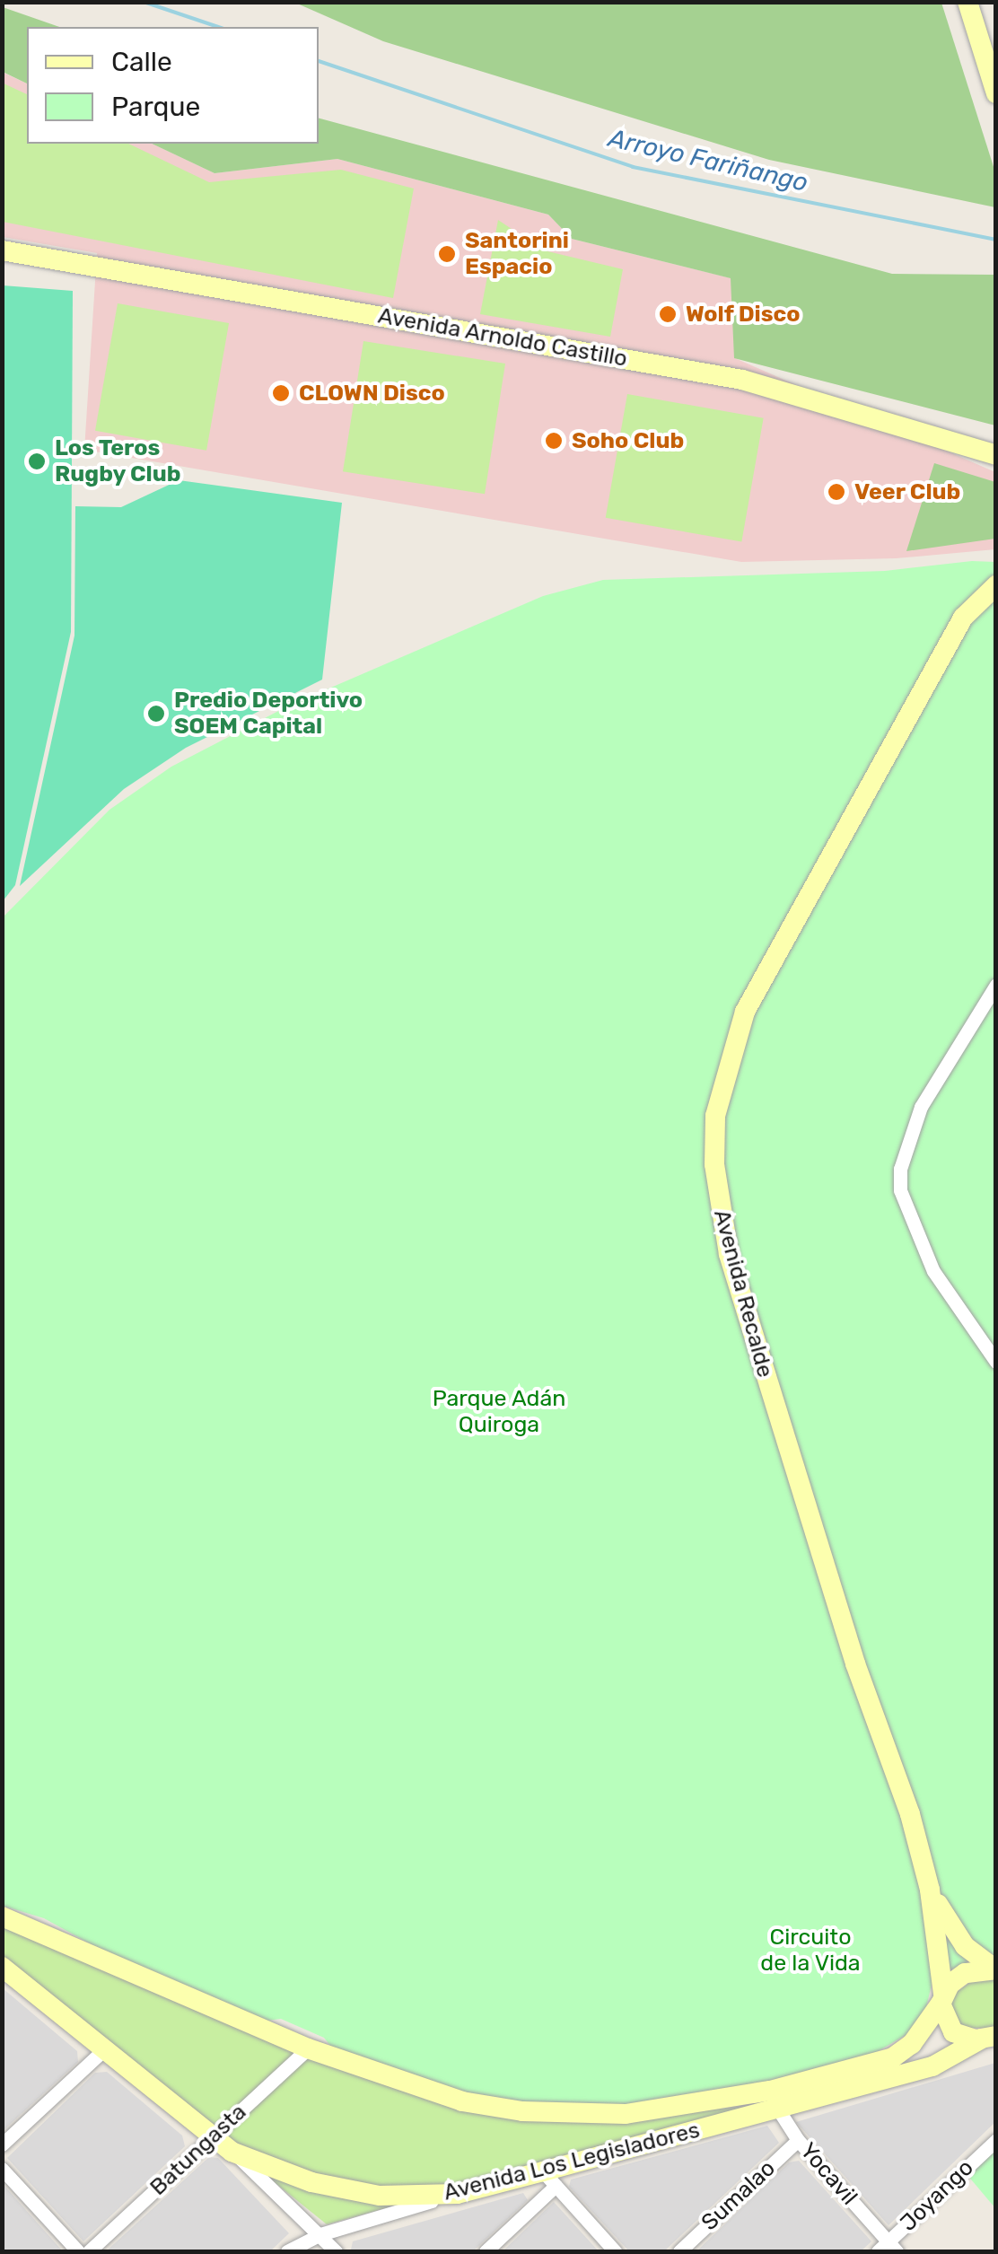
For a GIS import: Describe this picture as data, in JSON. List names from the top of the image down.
{
  "streets": {
    "main road": ["Avenida Arnoldo Castillo", "Avenida Recalde", "Avenida Los Legisladores"],
    "street": [
      "Batungasta",
      "Yocavil",
      "Sumalao",
      "Joyango"
    ]
  },
  "crossings": [
    ["Avenida Recalde", "Avenida Los Legisladores"],
    ["Batungasta", "Avenida Los Legisladores"],
    ["Avenida Los Legisladores", "Yocavil"],
    ["Yocavil", "Sumalao"],
    ["Yocavil", "Joyango"]
  ],
  "water": ["Arroyo Fariñango"],
  "parks": ["Parque Adán Quiroga", "Circuito de la Vida"],
  "places": [
    "Santorini Espacio",
    "Wolf Disco",
    "CLOWN Disco",
    "Soho Club",
    "Los Teros Rugby Club",
    "Veer Club",
    "Predio Deportivo SOEM Capital"
  ],
  "legend": ["Calle", "Parque"]
}
